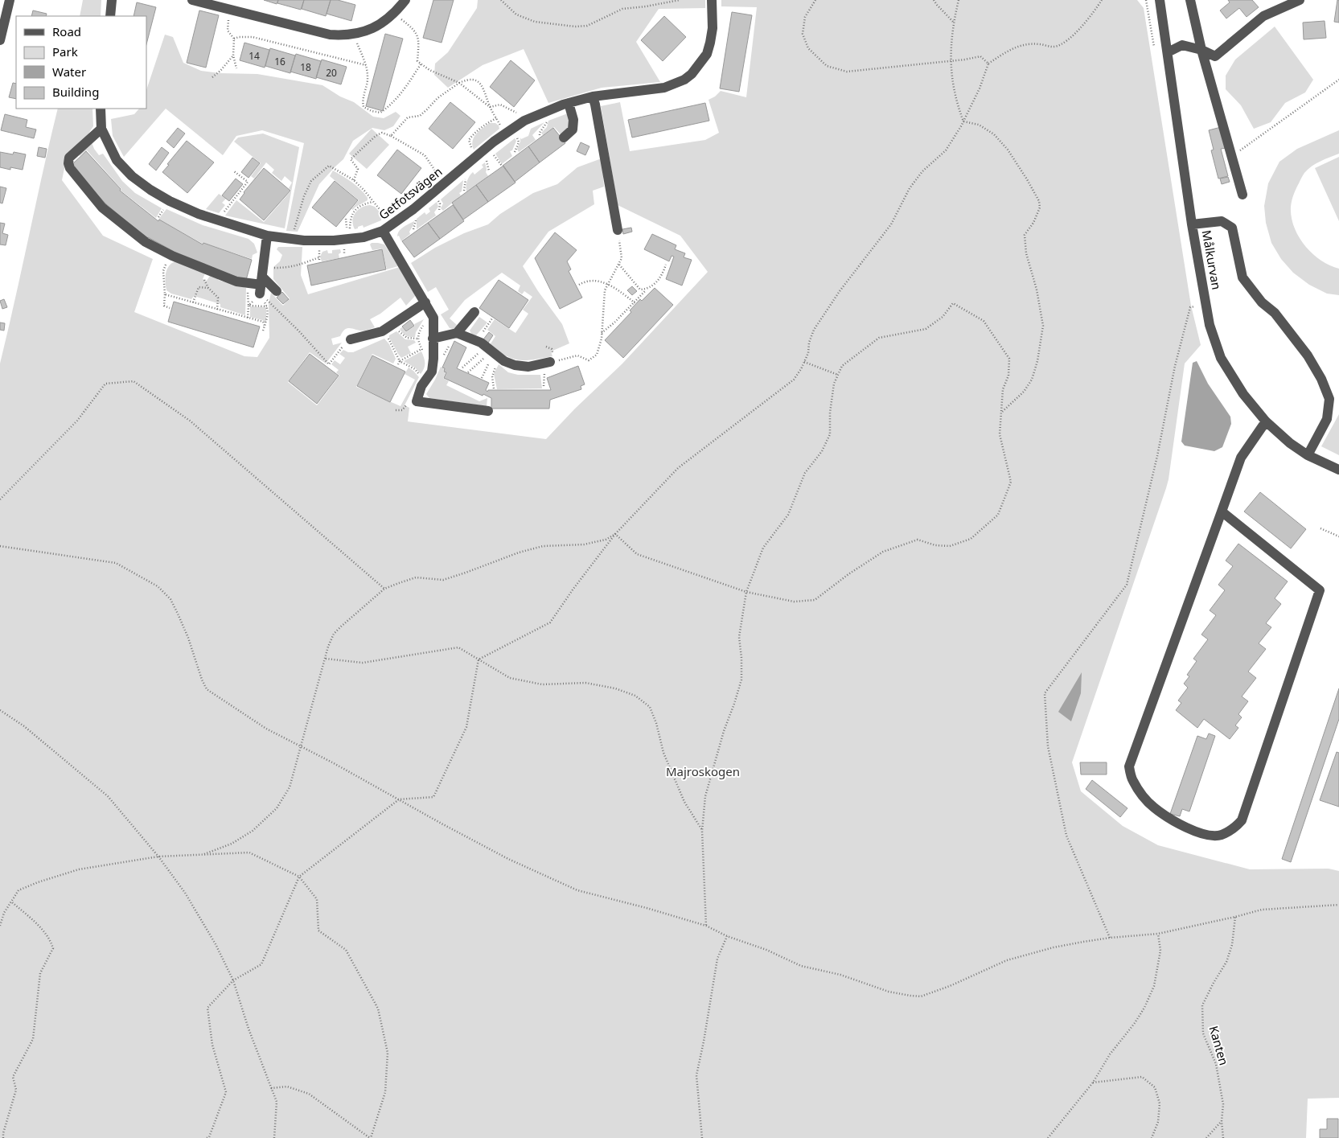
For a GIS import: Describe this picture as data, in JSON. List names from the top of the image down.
{
  "streets": {
    "street": ["Getfotsvägen", "Målkurvan"],
    "path": ["Kanten"]
  },
  "parks": ["Majroskogen"],
  "house_numbers": [
    "14",
    "16",
    "18",
    "20"
  ],
  "legend": [
    "Road",
    "Park",
    "Water",
    "Building"
  ]
}
